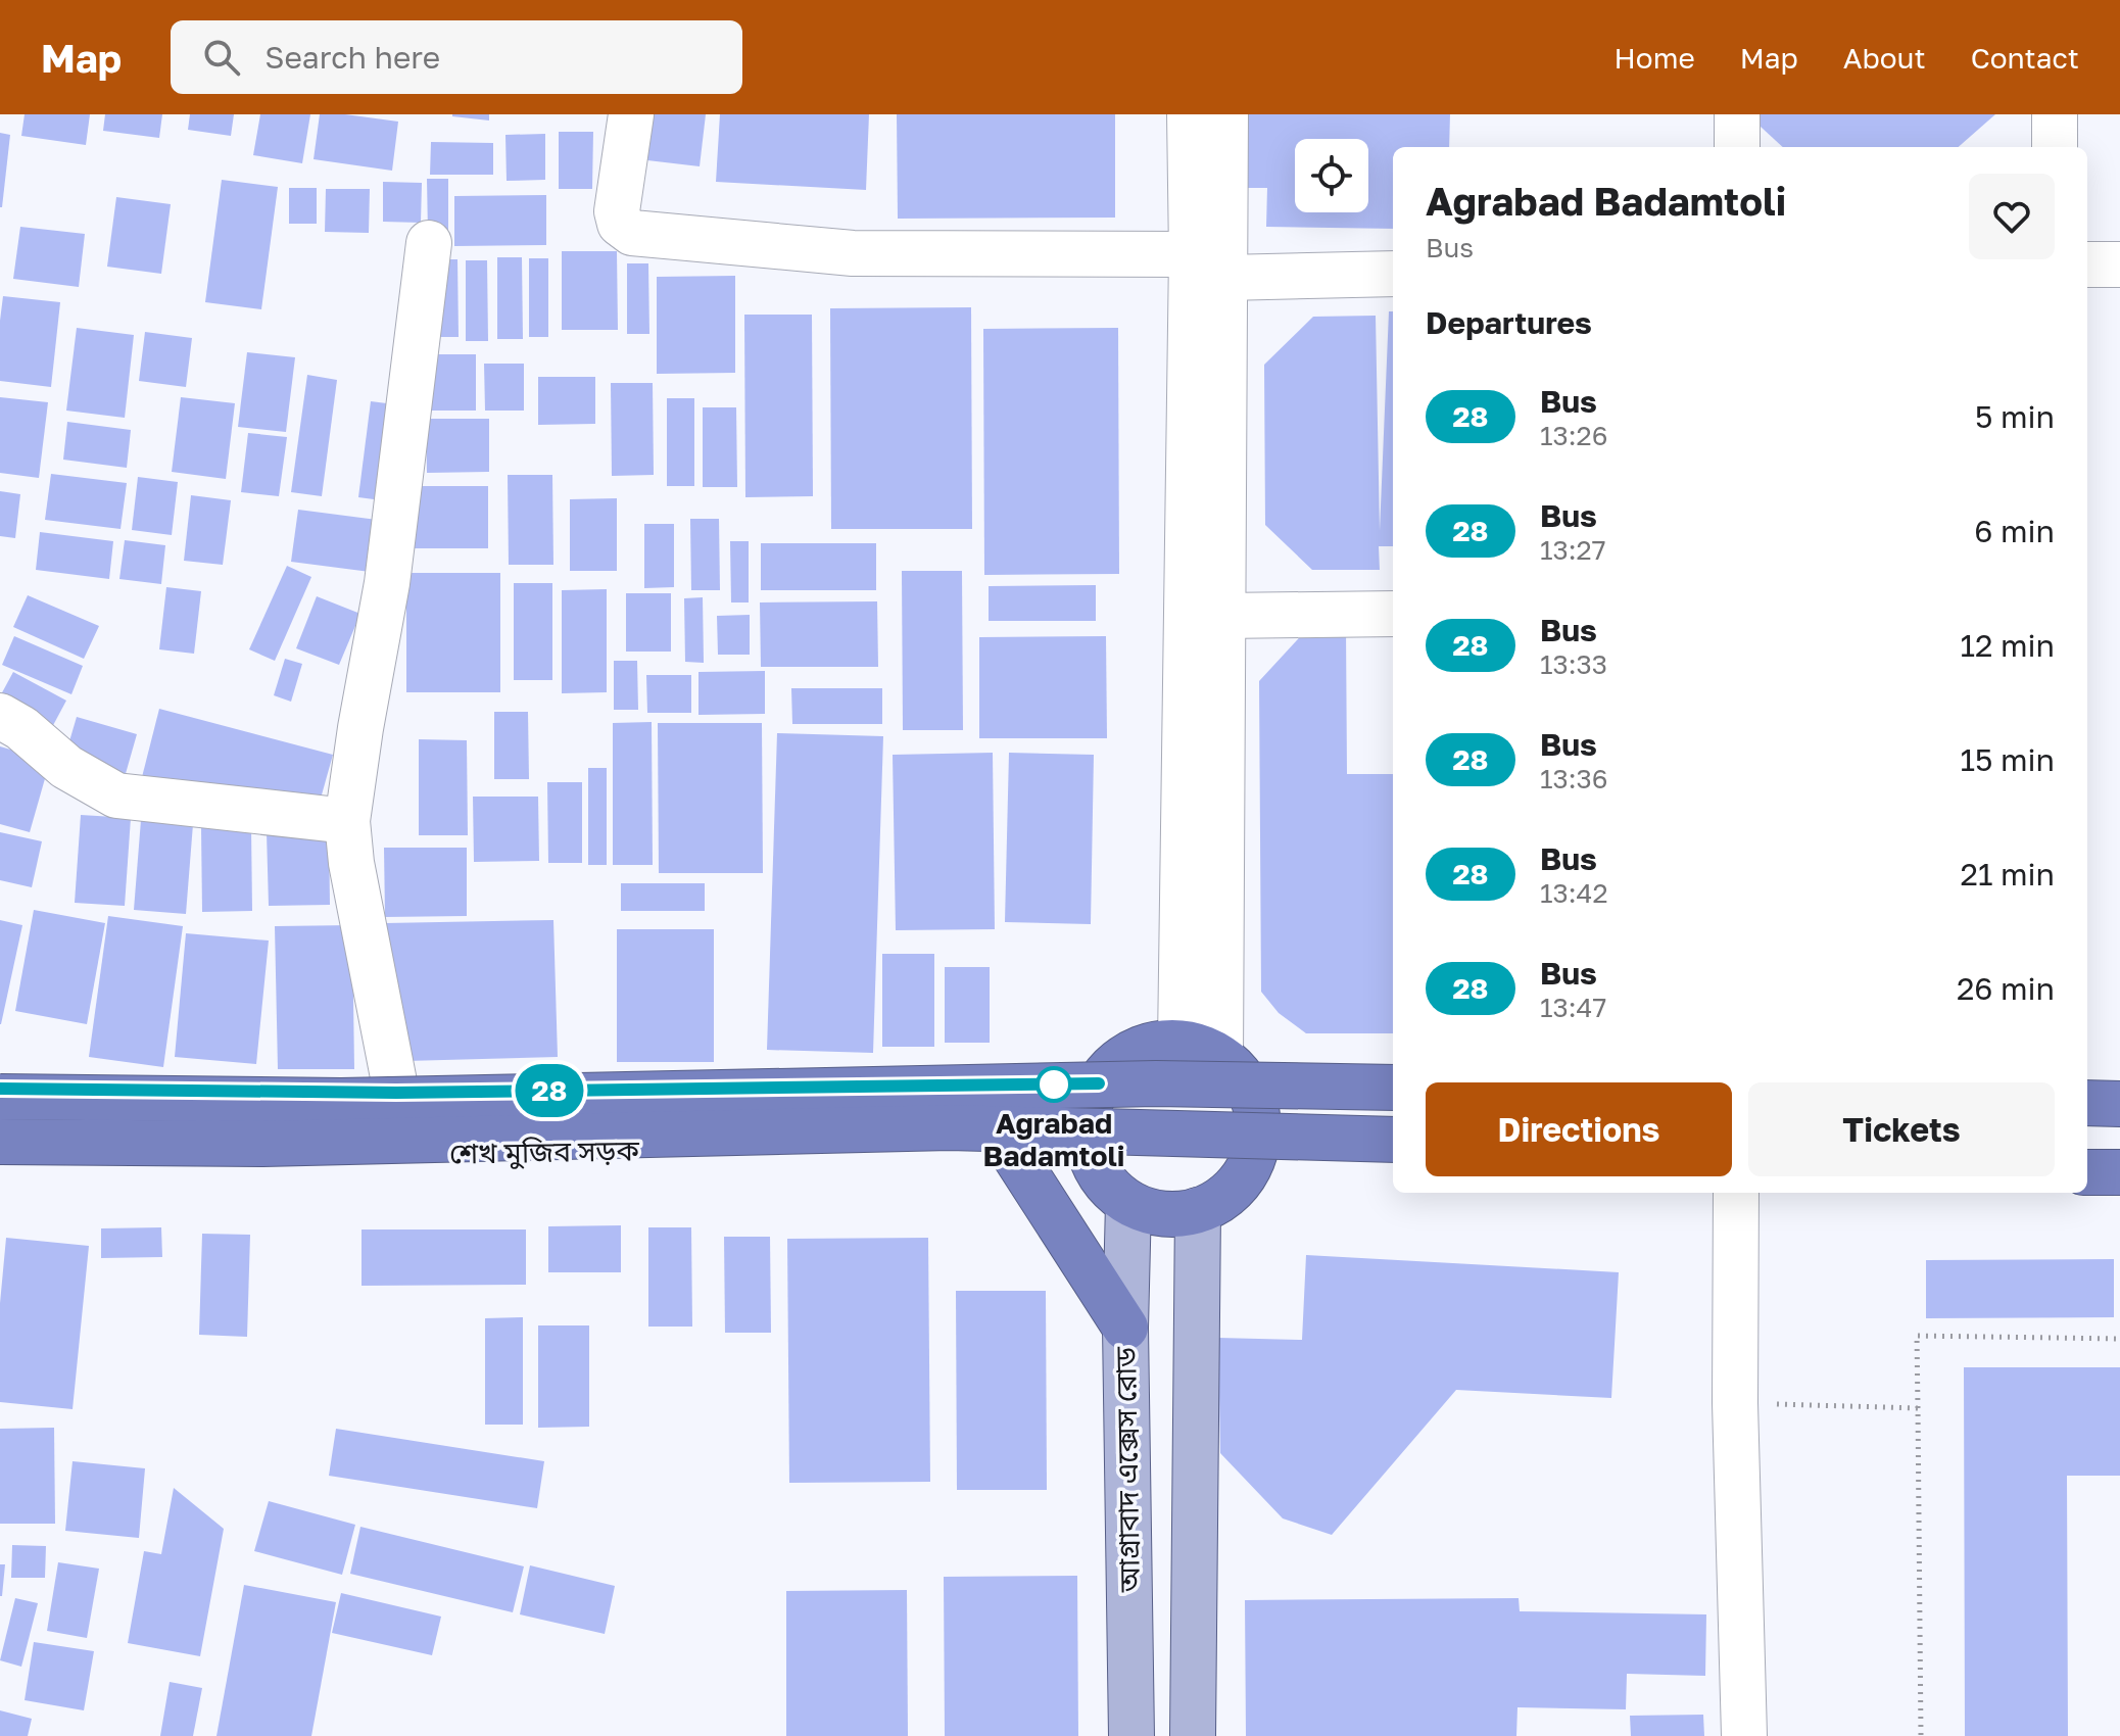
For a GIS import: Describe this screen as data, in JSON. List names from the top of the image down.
{
  "streets": {
    "highway": ["শেখ মুজিব সড়ক"],
    "main road": ["আগ্রাবাদ এক্সেস রোড"]
  },
  "crossings": [
    ["শেখ মুজিব সড়ক", "আগ্রাবাদ এক্সেস রোড"]
  ],
  "places": ["Agrabad Badamtoli"],
  "lines": ["bus line 28"],
  "page": {
    "header": "Map",
    "search": "Search here",
    "nav": [
      "Home",
      "Map",
      "About",
      "Contact"
    ],
    "on_map": "28",
    "heading": [
      ["Agrabad Badamtoli", "Bus"],
      "Departures"
    ],
    "list": [
      {
        "mark": "28",
        "name": "Bus",
        "note": "13:26",
        "value": "5 min"
      },
      {
        "mark": "28",
        "name": "Bus",
        "note": "13:27",
        "value": "6 min"
      },
      {
        "mark": "28",
        "name": "Bus",
        "note": "13:33",
        "value": "12 min"
      },
      {
        "mark": "28",
        "name": "Bus",
        "note": "13:36",
        "value": "15 min"
      },
      {
        "mark": "28",
        "name": "Bus",
        "note": "13:42",
        "value": "21 min"
      },
      {
        "mark": "28",
        "name": "Bus",
        "note": "13:47",
        "value": "26 min"
      }
    ],
    "buttons": ["Directions", "Tickets"]
  }
}
